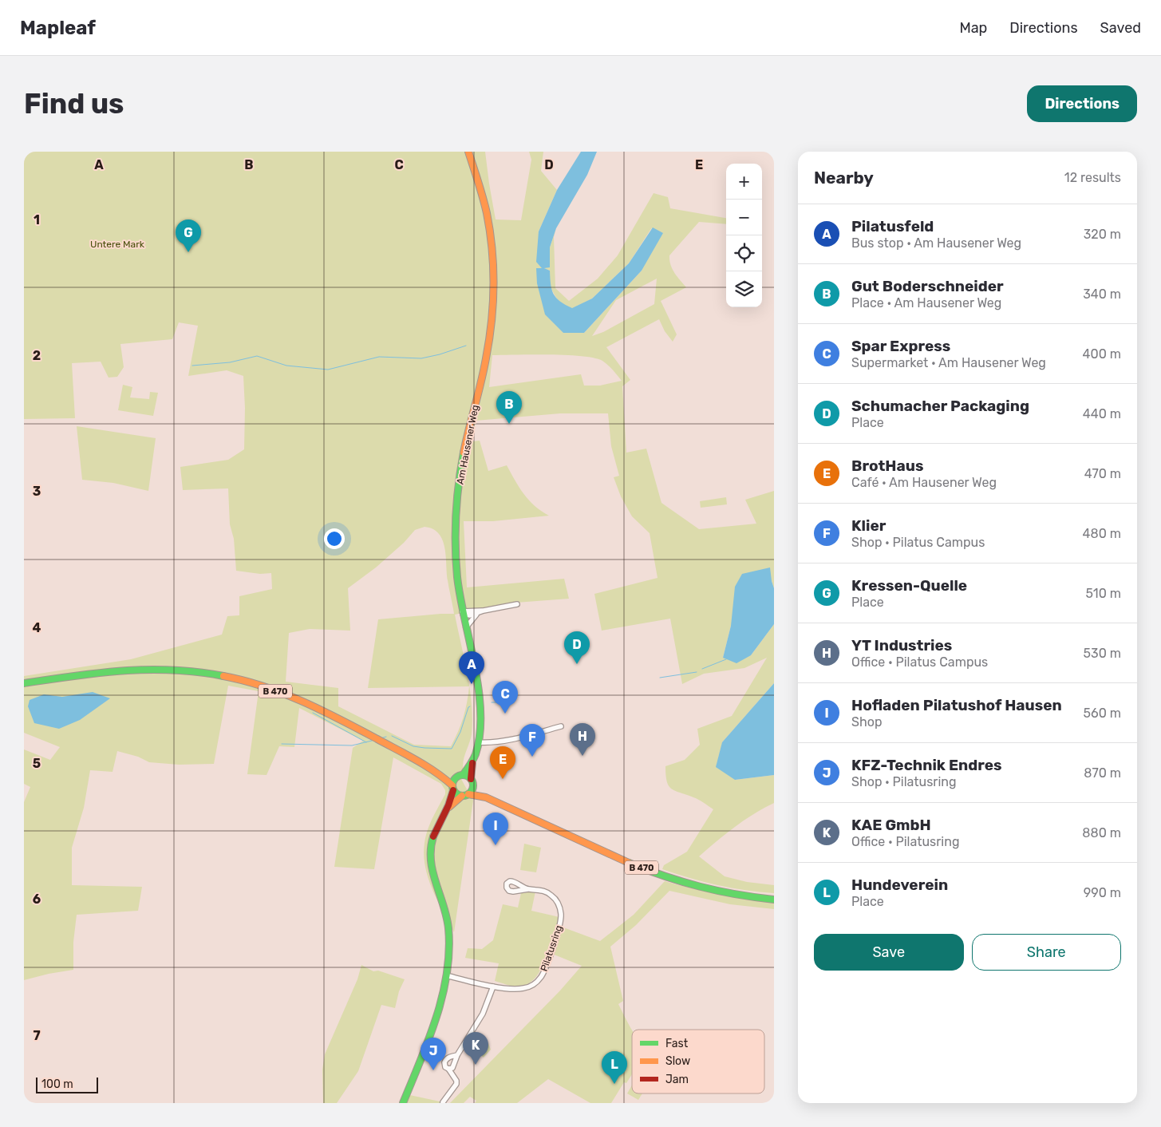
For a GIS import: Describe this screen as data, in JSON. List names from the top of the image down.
{
  "streets": {
    "main road": ["Am Hausener Weg", "B 470"],
    "street": ["Pilatusring"]
  },
  "parks": ["Untere Mark"],
  "legend": ["Fast", "Slow", "Jam"],
  "scale_bar": "100 m",
  "page": {
    "header": "Mapleaf",
    "nav": ["Map", "Directions", "Saved"],
    "buttons": [
      "Directions",
      ["Save", "Share"]
    ],
    "title": "Find us",
    "heading": ["Nearby", "12 results"],
    "map_buttons": ["+", "−"],
    "list": [
      {
        "mark": "A",
        "name": "Pilatusfeld",
        "note": "Bus stop · Am Hausener Weg",
        "value": "320 m"
      },
      {
        "mark": "B",
        "name": "Gut Boderschneider",
        "note": "Place · Am Hausener Weg",
        "value": "340 m"
      },
      {
        "mark": "C",
        "name": "Spar Express",
        "note": "Supermarket · Am Hausener Weg",
        "value": "400 m"
      },
      {
        "mark": "D",
        "name": "Schumacher Packaging",
        "note": "Place",
        "value": "440 m"
      },
      {
        "mark": "E",
        "name": "BrotHaus",
        "note": "Café · Am Hausener Weg",
        "value": "470 m"
      },
      {
        "mark": "F",
        "name": "Klier",
        "note": "Shop · Pilatus Campus",
        "value": "480 m"
      },
      {
        "mark": "G",
        "name": "Kressen-Quelle",
        "note": "Place",
        "value": "510 m"
      },
      {
        "mark": "H",
        "name": "YT Industries",
        "note": "Office · Pilatus Campus",
        "value": "530 m"
      },
      {
        "mark": "I",
        "name": "Hofladen Pilatushof Hausen",
        "note": "Shop",
        "value": "560 m"
      },
      {
        "mark": "J",
        "name": "KFZ-Technik Endres",
        "note": "Shop · Pilatusring",
        "value": "870 m"
      },
      {
        "mark": "K",
        "name": "KAE GmbH",
        "note": "Office · Pilatusring",
        "value": "880 m"
      },
      {
        "mark": "L",
        "name": "Hundeverein",
        "note": "Place",
        "value": "990 m"
      }
    ],
    "pins": [
      "G",
      "B",
      "D",
      "A",
      "C",
      "H",
      "F",
      "E",
      "I",
      "K",
      "J",
      "L"
    ],
    "scale": "100 m"
  },
  "grid": {
    "columns": [
      "A",
      "B",
      "C",
      "D",
      "E"
    ],
    "rows": [
      "1",
      "2",
      "3",
      "4",
      "5",
      "6",
      "7"
    ]
  }
}
